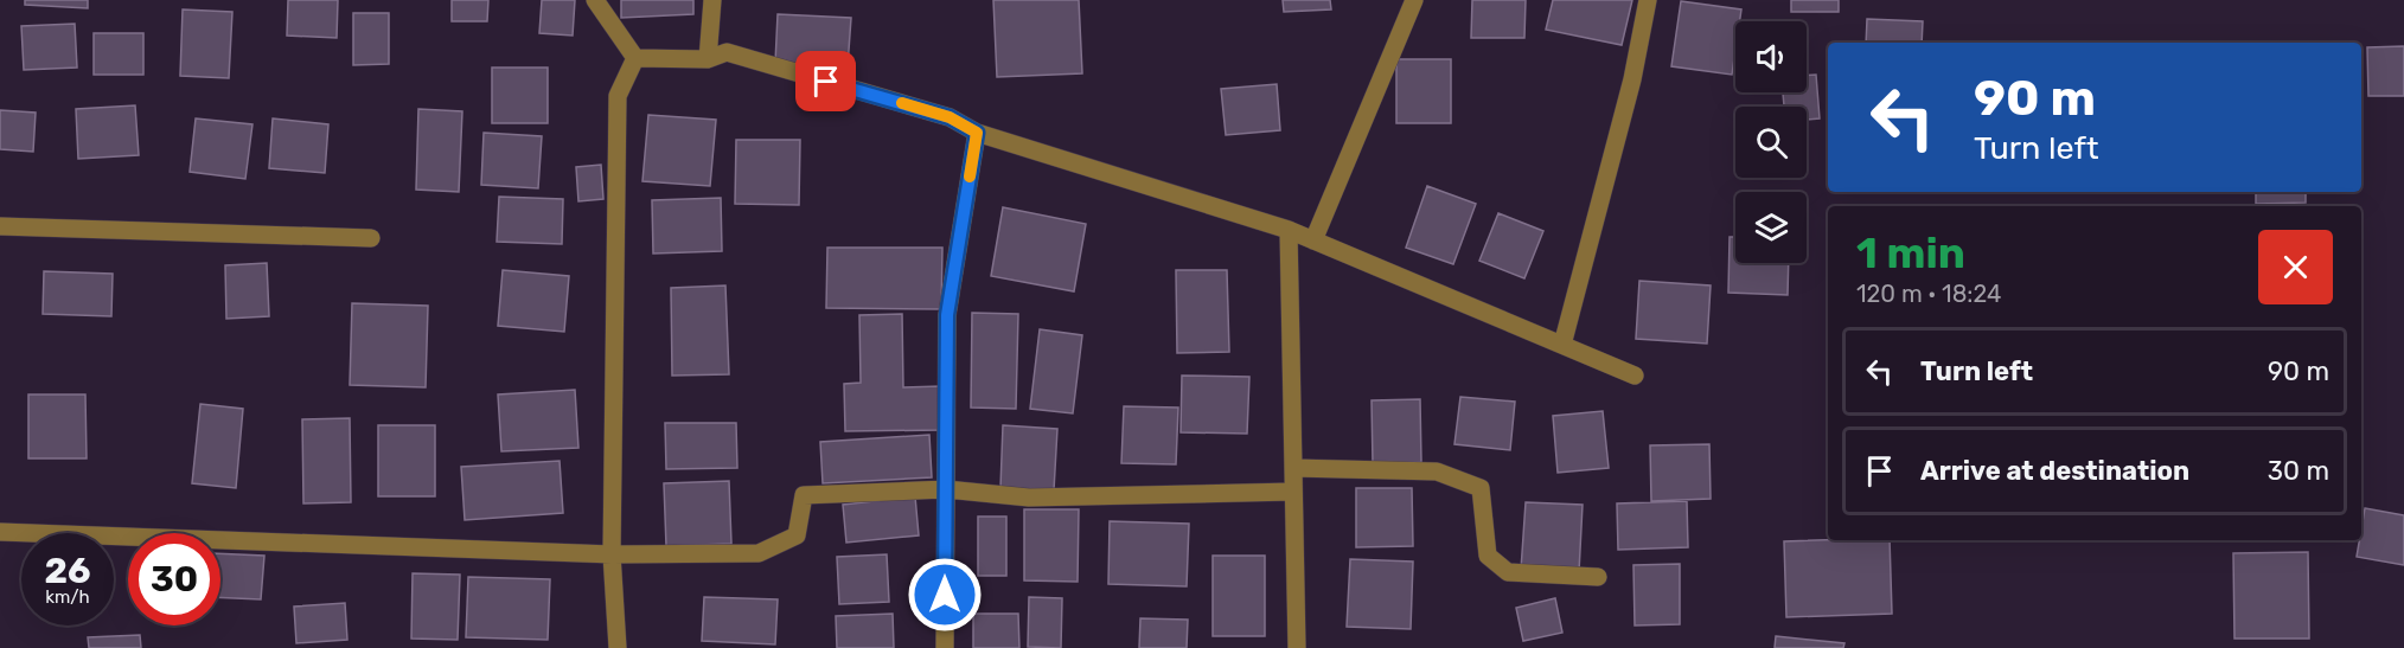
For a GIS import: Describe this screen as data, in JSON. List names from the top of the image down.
{
  "page": {
    "turn": ["90 m", "Turn left"],
    "heading": ["1 min", "120 m · 18:24"],
    "list": [
      {
        "name": "Turn left",
        "value": "90 m"
      },
      {
        "name": "Arrive at destination",
        "value": "30 m"
      }
    ],
    "speed": "26 km/h",
    "limit": "30"
  }
}
